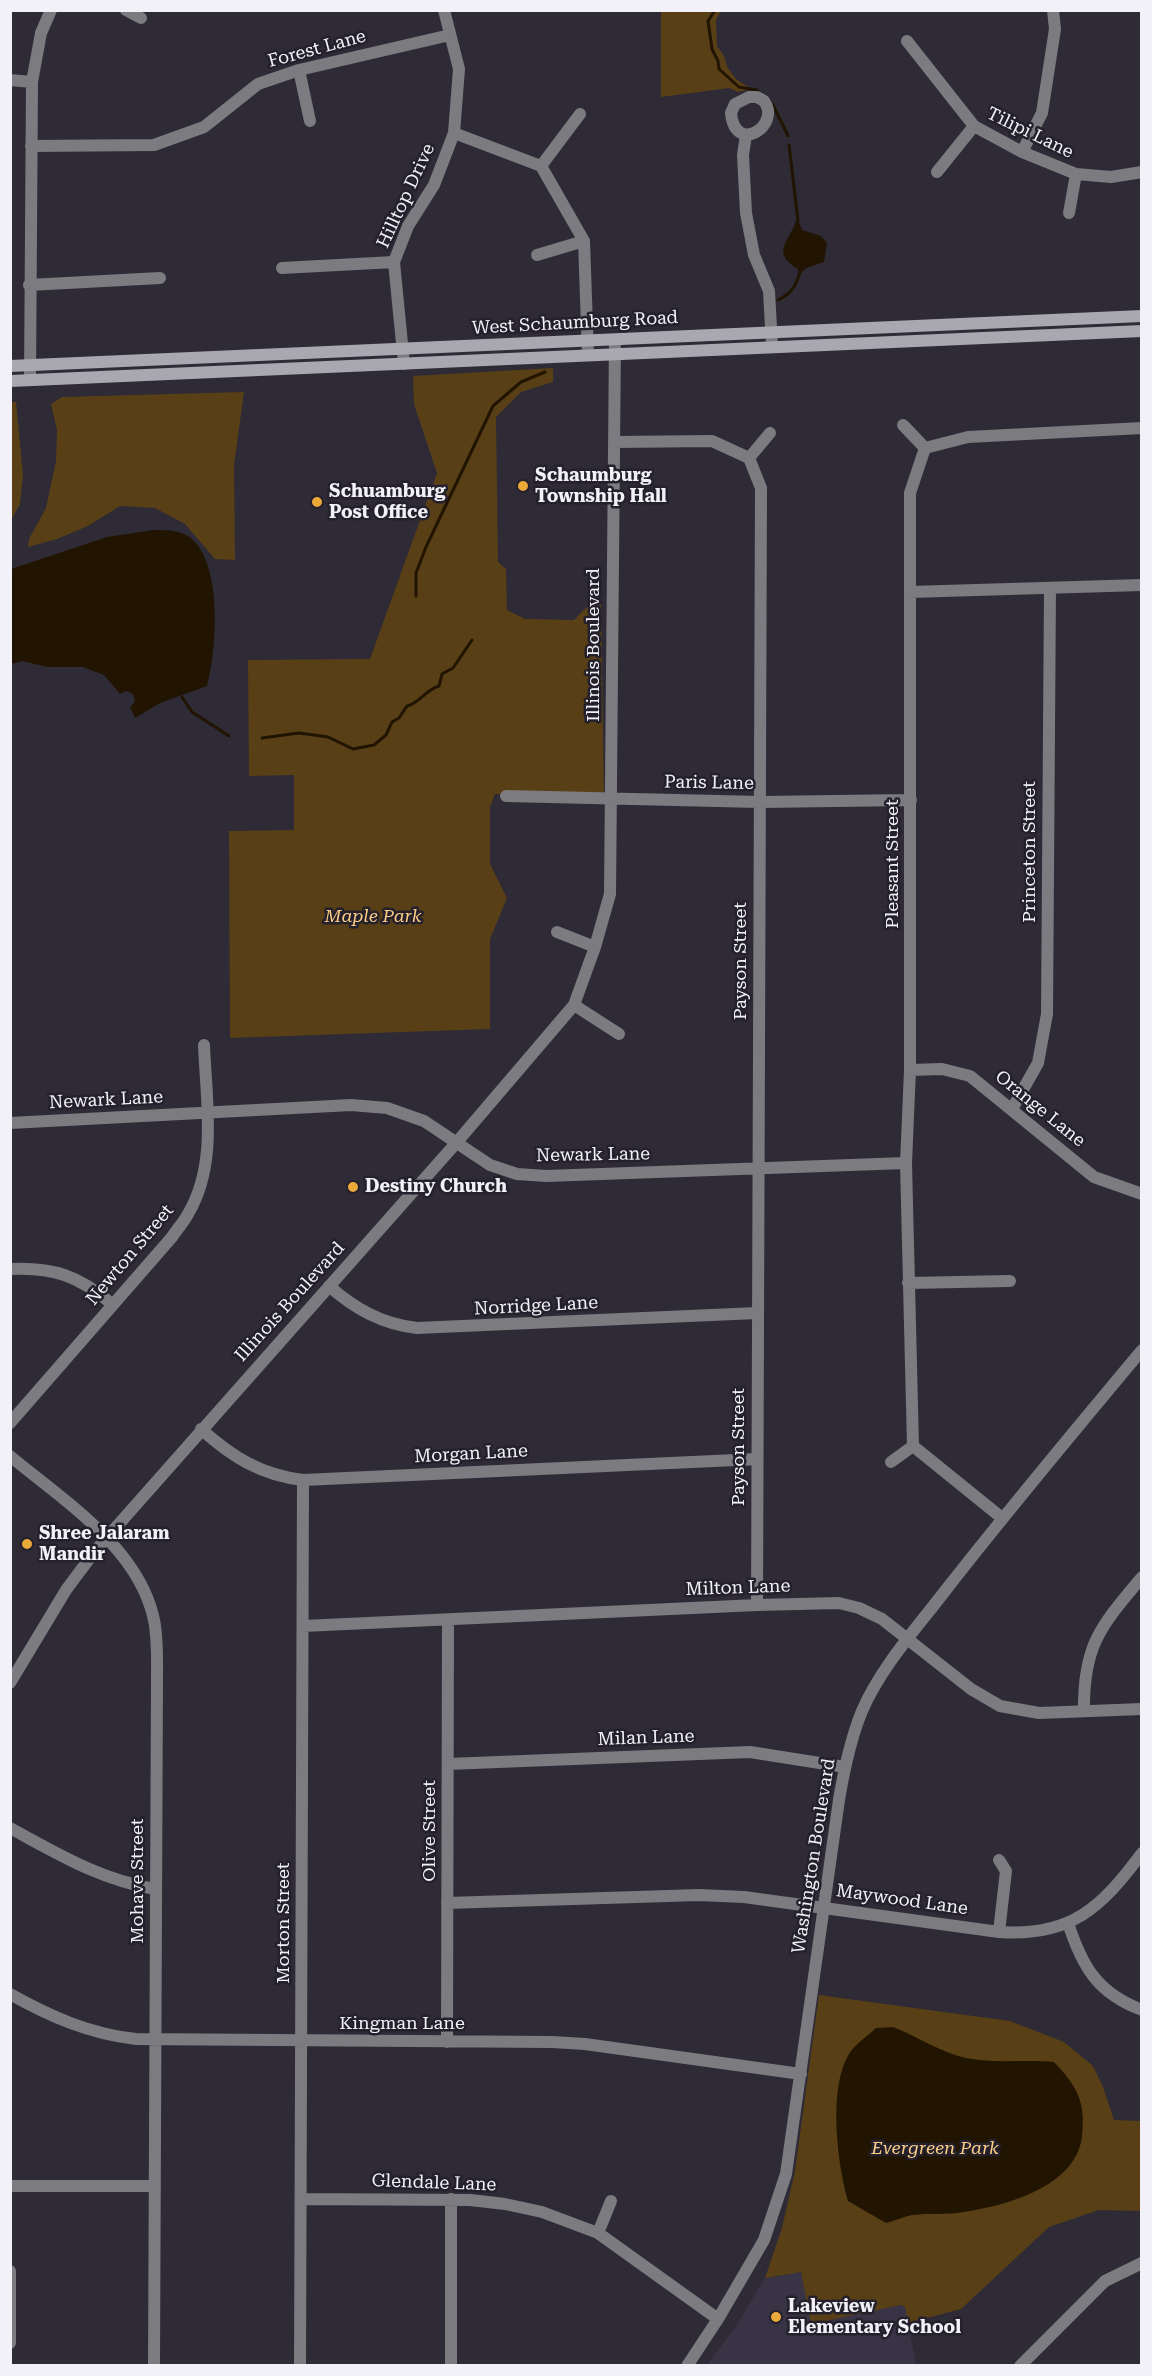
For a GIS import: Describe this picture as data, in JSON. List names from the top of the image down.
{
  "streets": {
    "main road": ["West Schaumburg Road"],
    "street": [
      "Forest Lane",
      "Tilipi Lane",
      "Hilltop Drive",
      "Illinois Boulevard",
      "Paris Lane",
      "Princeton Street",
      "Pleasant Street",
      "Payson Street",
      "Newark Lane",
      "Orange Lane",
      "Newton Street",
      "Norridge Lane",
      "Morgan Lane",
      "Milton Lane",
      "Milan Lane",
      "Olive Street",
      "Washington Boulevard",
      "Mohave Street",
      "Maywood Lane",
      "Morton Street",
      "Kingman Lane",
      "Glendale Lane"
    ]
  },
  "crossings": [
    ["Forest Lane", "Hilltop Drive"],
    ["Hilltop Drive", "West Schaumburg Road"],
    ["West Schaumburg Road", "Illinois Boulevard"],
    ["Illinois Boulevard", "Paris Lane"],
    ["Illinois Boulevard", "Newark Lane"],
    ["Illinois Boulevard", "Norridge Lane"],
    ["Illinois Boulevard", "Morgan Lane"],
    ["Illinois Boulevard", "Mohave Street"],
    ["Paris Lane", "Pleasant Street"],
    ["Paris Lane", "Payson Street"],
    ["Princeton Street", "Orange Lane"],
    ["Pleasant Street", "Newark Lane"],
    ["Pleasant Street", "Orange Lane"],
    ["Payson Street", "Newark Lane"],
    ["Payson Street", "Norridge Lane"],
    ["Payson Street", "Morgan Lane"],
    ["Payson Street", "Milton Lane"],
    ["Newark Lane", "Newton Street"],
    ["Morgan Lane", "Morton Street"],
    ["Milton Lane", "Olive Street"],
    ["Milton Lane", "Washington Boulevard"],
    ["Milton Lane", "Morton Street"],
    ["Milan Lane", "Olive Street"],
    ["Milan Lane", "Washington Boulevard"],
    ["Olive Street", "Maywood Lane"],
    ["Olive Street", "Kingman Lane"],
    ["Washington Boulevard", "Maywood Lane"],
    ["Washington Boulevard", "Kingman Lane"],
    ["Washington Boulevard", "Glendale Lane"],
    ["Mohave Street", "Kingman Lane"],
    ["Morton Street", "Kingman Lane"],
    ["Morton Street", "Glendale Lane"]
  ],
  "parks": ["Maple Park", "Evergreen Park"],
  "places": [
    "Schaumburg Township Hall",
    "Schuamburg Post Office",
    "Destiny Church",
    "Shree Jalaram Mandir",
    "Lakeview Elementary School"
  ]
}
